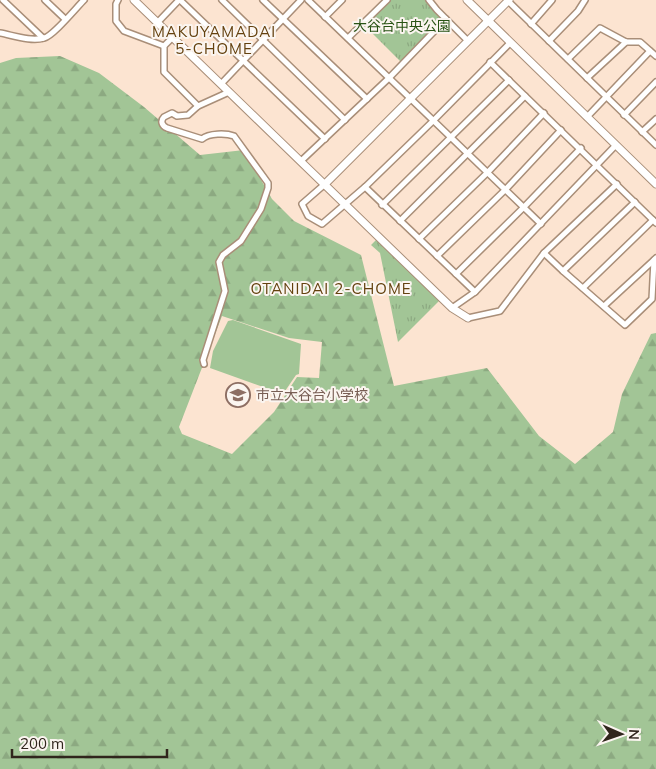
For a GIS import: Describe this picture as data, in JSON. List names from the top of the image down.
{
  "districts": ["MAKUYAMADAI 5-CHOME", "OTANIDAI 2-CHOME"],
  "parks": ["大谷台中央公園"],
  "places": {
    "school or university": ["市立大谷台小学校"]
  },
  "scale_bar": "200 m",
  "north": "right"
}
